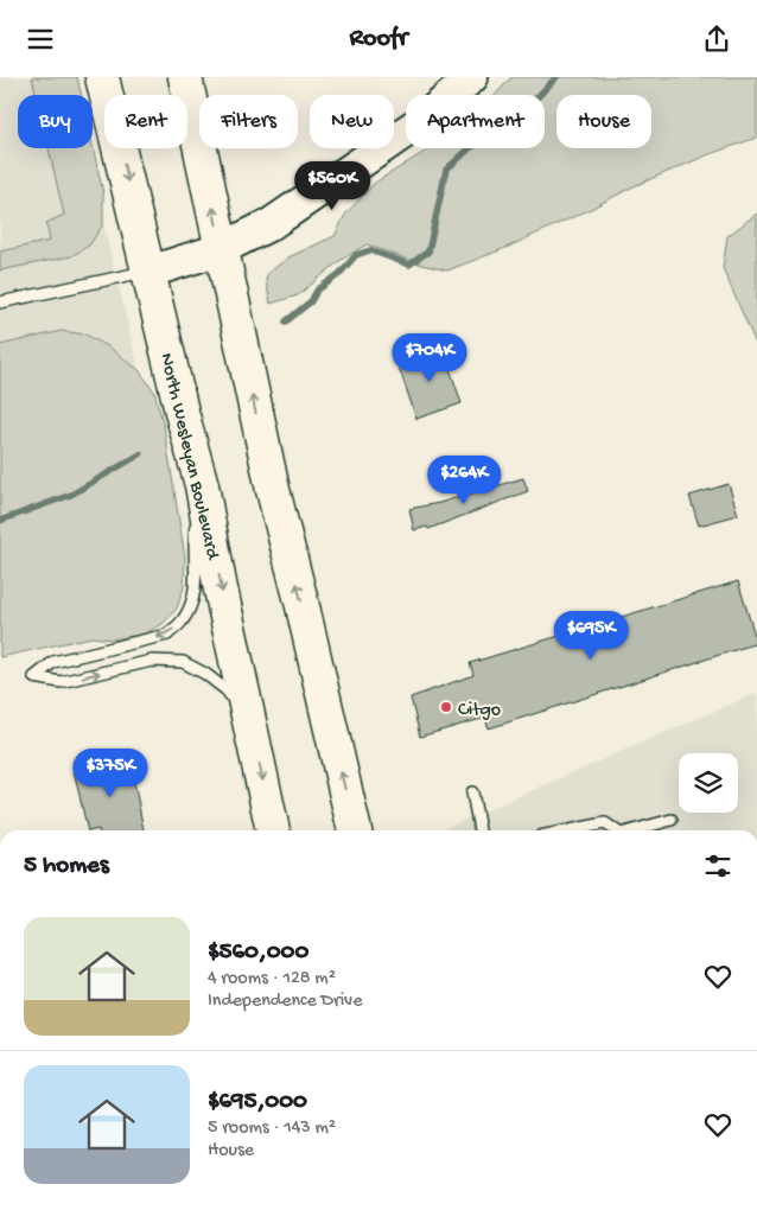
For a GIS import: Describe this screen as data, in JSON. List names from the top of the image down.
{
  "streets": {
    "highway": ["North Wesleyan Boulevard"]
  },
  "places": ["Citgo"],
  "page": {
    "header": "Roofr",
    "chip": [
      "Buy",
      "Rent",
      "Filters",
      "New",
      "Apartment",
      "House"
    ],
    "price": [
      "$560K",
      "$704K",
      "$264K",
      "$695K",
      "$375K"
    ],
    "heading": "5 homes",
    "list": [
      {
        "name": "$560,000",
        "note": "4 rooms · 128 m² · Independence Drive"
      },
      {
        "name": "$695,000",
        "note": "5 rooms · 143 m² · House"
      }
    ]
  }
}
